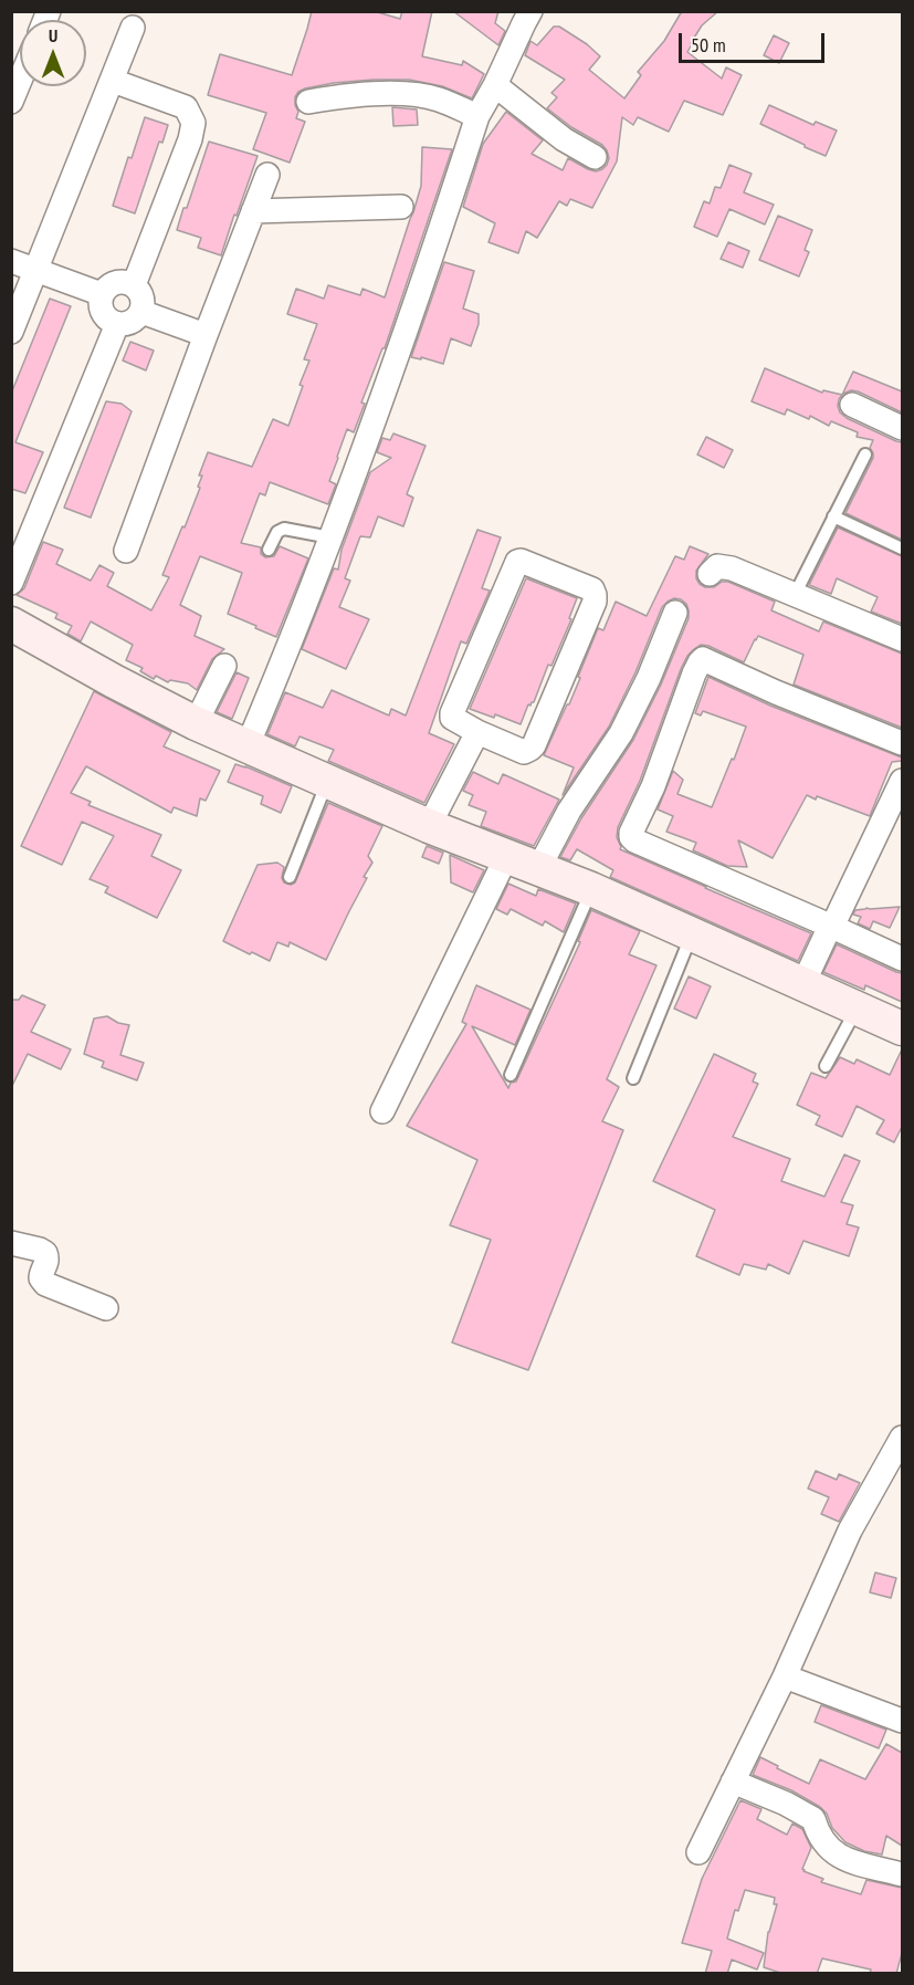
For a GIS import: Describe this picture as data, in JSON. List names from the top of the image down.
{
  "scale_bar": "50 m",
  "north": "top"
}
